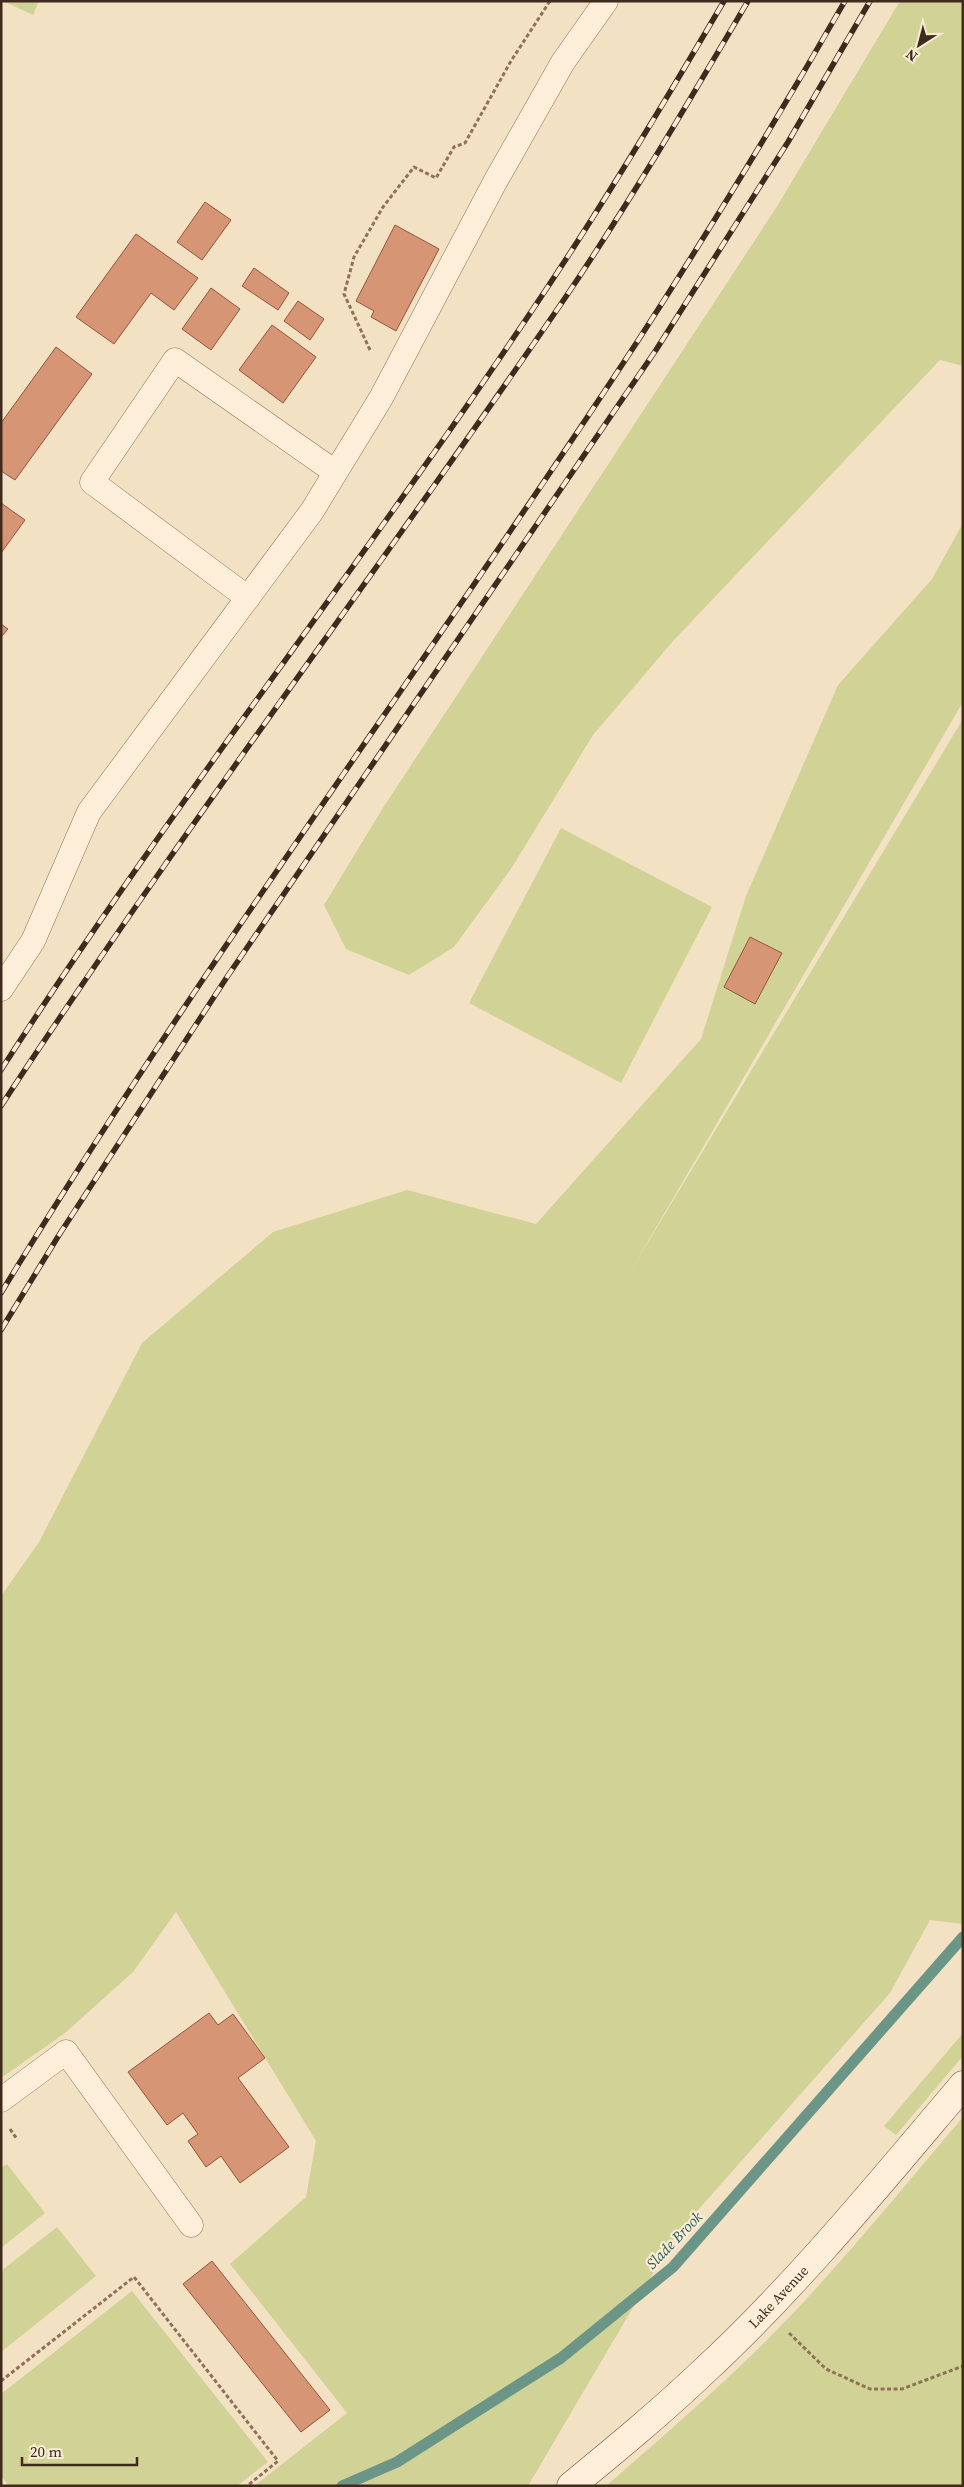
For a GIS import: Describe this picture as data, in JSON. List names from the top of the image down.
{
  "streets": {
    "street": ["Lake Avenue"]
  },
  "water": ["Slade Brook"],
  "scale_bar": "20 m",
  "north": "bottom left"
}
